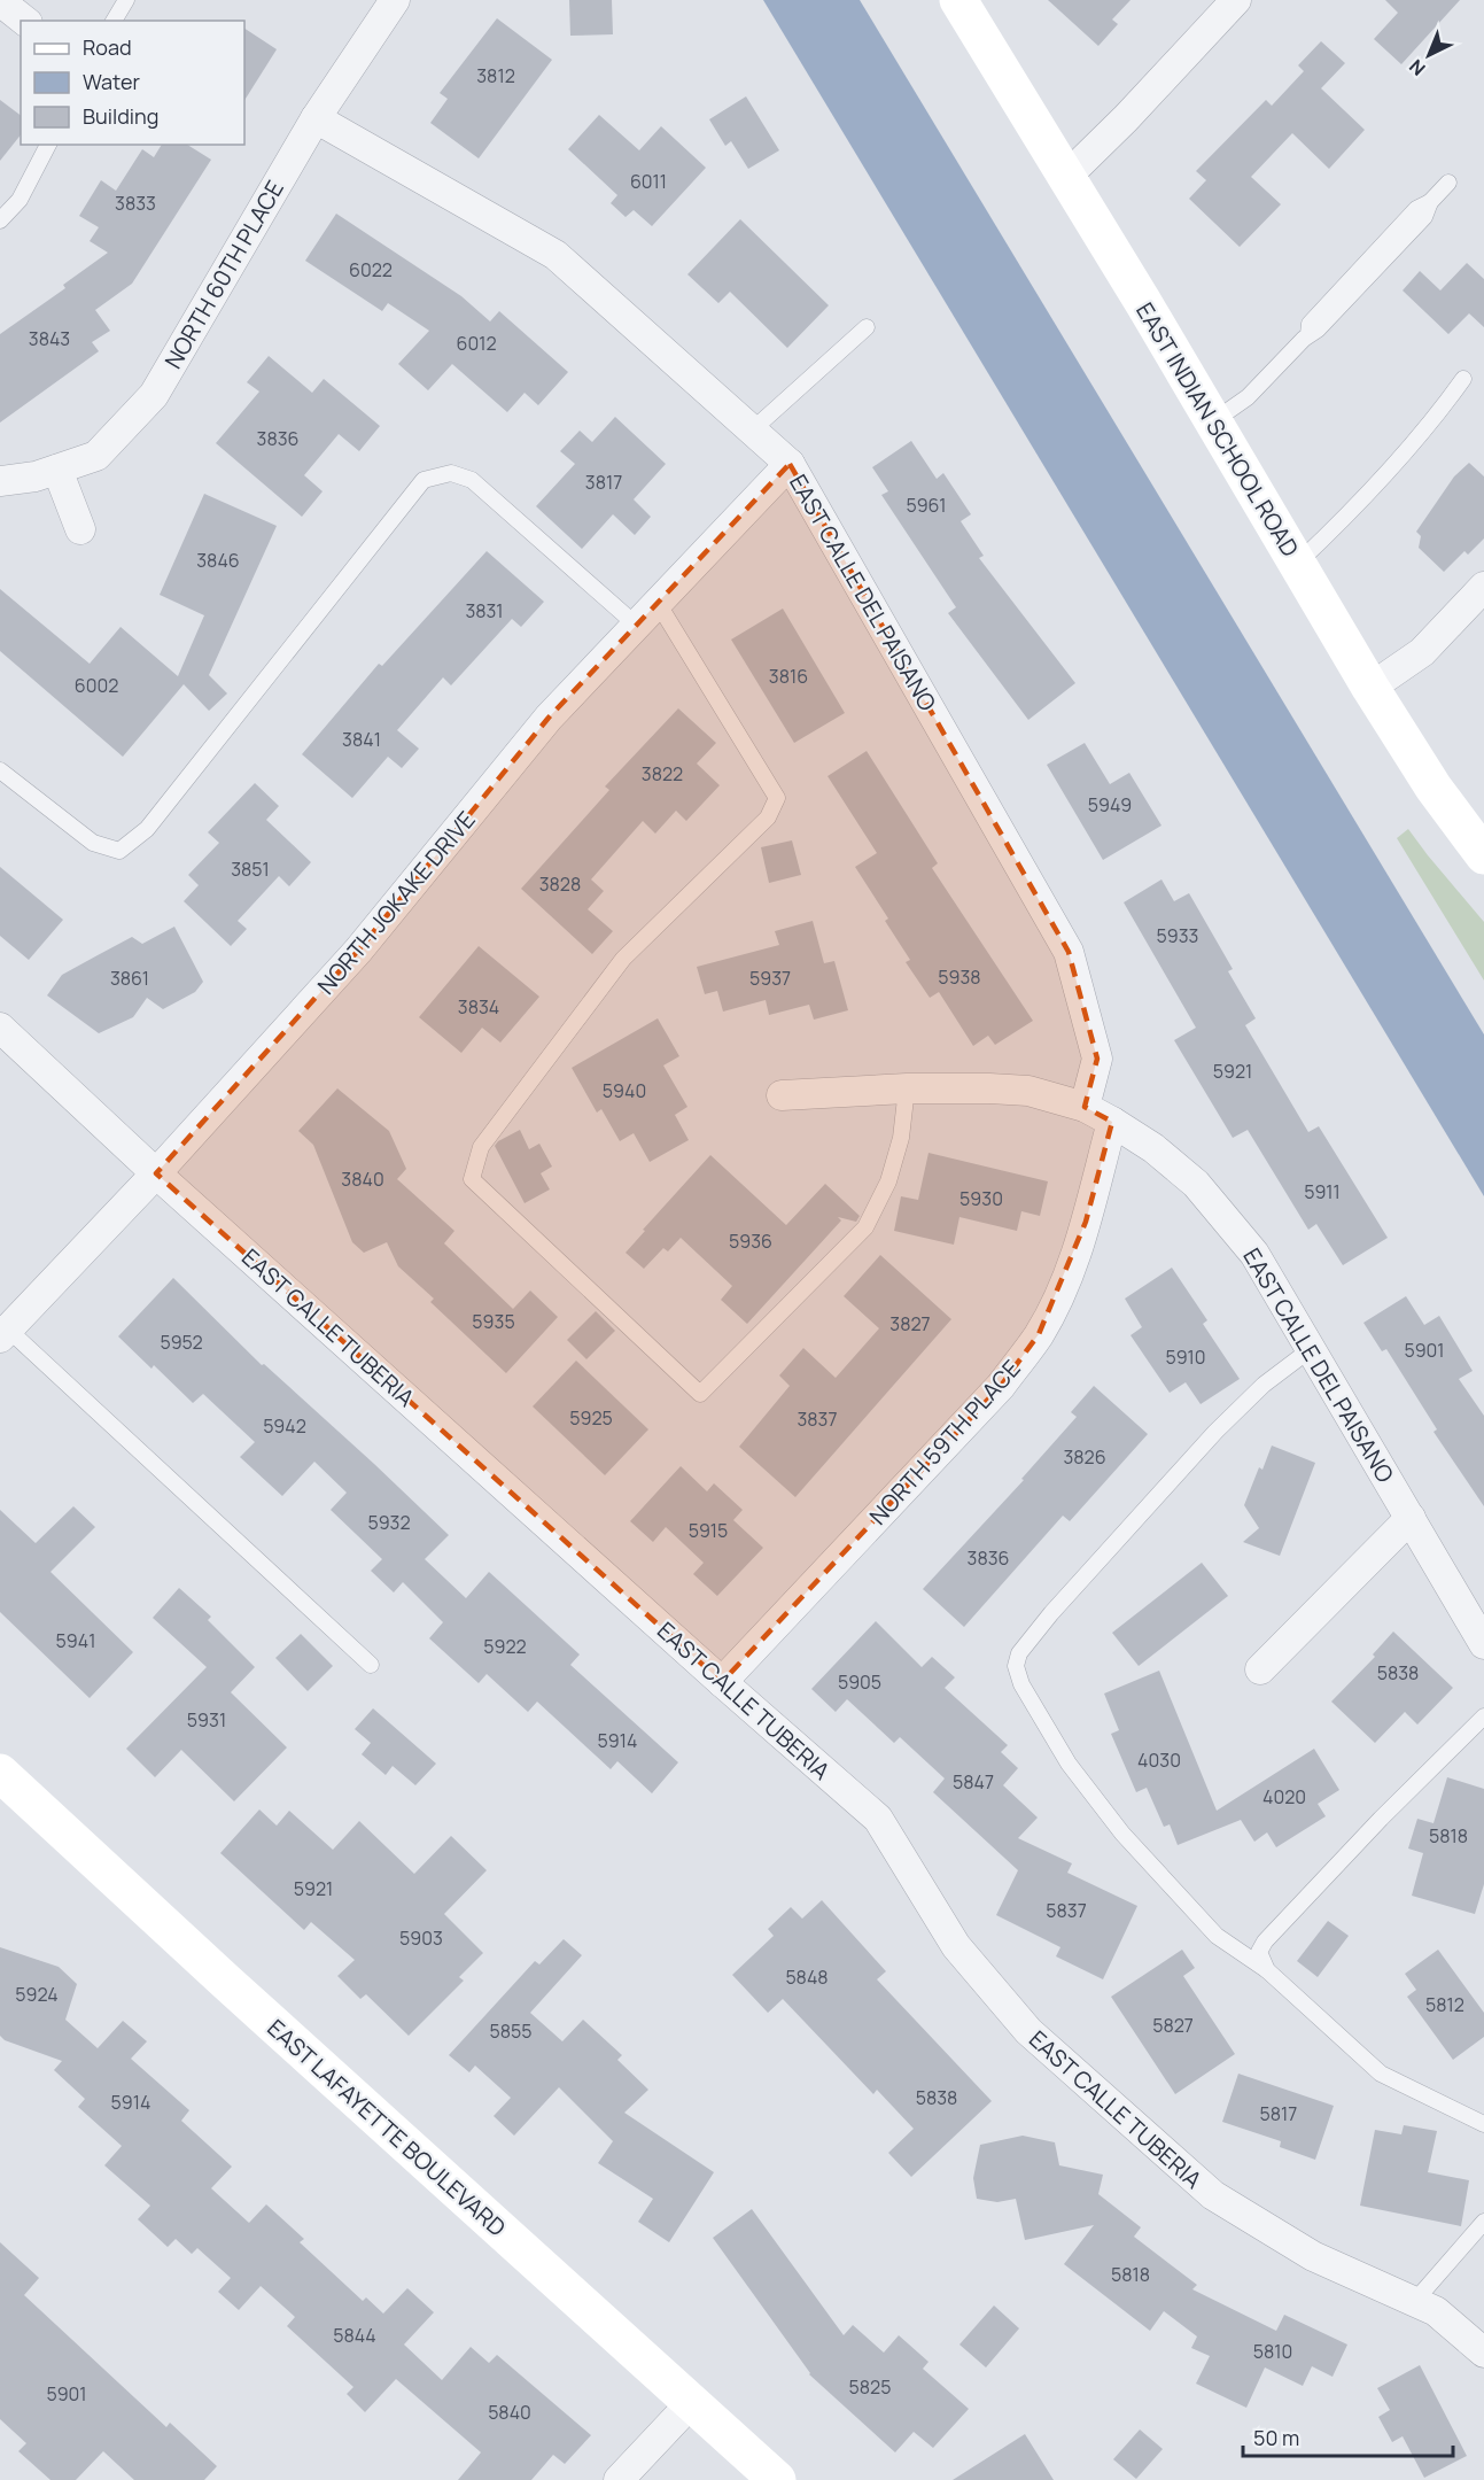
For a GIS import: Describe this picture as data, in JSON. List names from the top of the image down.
{
  "streets": {
    "street": [
      "NORTH 60TH PLACE",
      "EAST INDIAN SCHOOL ROAD",
      "EAST CALLE DEL PAISANO",
      "NORTH JOKAKE DRIVE",
      "EAST CALLE TUBERIA",
      "NORTH 59TH PLACE",
      "EAST LAFAYETTE BOULEVARD"
    ]
  },
  "crossings": [
    ["NORTH 60TH PLACE", "EAST CALLE DEL PAISANO"],
    ["EAST CALLE DEL PAISANO", "NORTH JOKAKE DRIVE"],
    ["EAST CALLE DEL PAISANO", "NORTH 59TH PLACE"],
    ["NORTH JOKAKE DRIVE", "EAST CALLE TUBERIA"],
    ["EAST CALLE TUBERIA", "NORTH 59TH PLACE"]
  ],
  "house_numbers": [
    "3812",
    "6011",
    "3833",
    "6022",
    "3843",
    "6012",
    "3836",
    "3817",
    "5961",
    "3846",
    "3831",
    "3816",
    "6002",
    "3841",
    "3822",
    "5949",
    "3851",
    "3828",
    "5933",
    "5938",
    "3861",
    "5937",
    "3834",
    "5921",
    "5940",
    "3840",
    "5911",
    "5930",
    "5936",
    "5935",
    "3827",
    "5952",
    "5901",
    "5910",
    "5925",
    "3837",
    "5942",
    "3826",
    "5932",
    "5915",
    "3836",
    "5941",
    "5922",
    "5838",
    "5905",
    "5931",
    "5914",
    "4030",
    "5847",
    "4020",
    "5818",
    "5921",
    "5837",
    "5903",
    "5848",
    "5924",
    "5812",
    "5827",
    "5855",
    "5838",
    "5914",
    "5817",
    "5818",
    "5844",
    "5810",
    "5825",
    "5901",
    "5840"
  ],
  "legend": ["Road", "Water", "Building"],
  "scale_bar": "50 m",
  "north": "bottom left"
}
